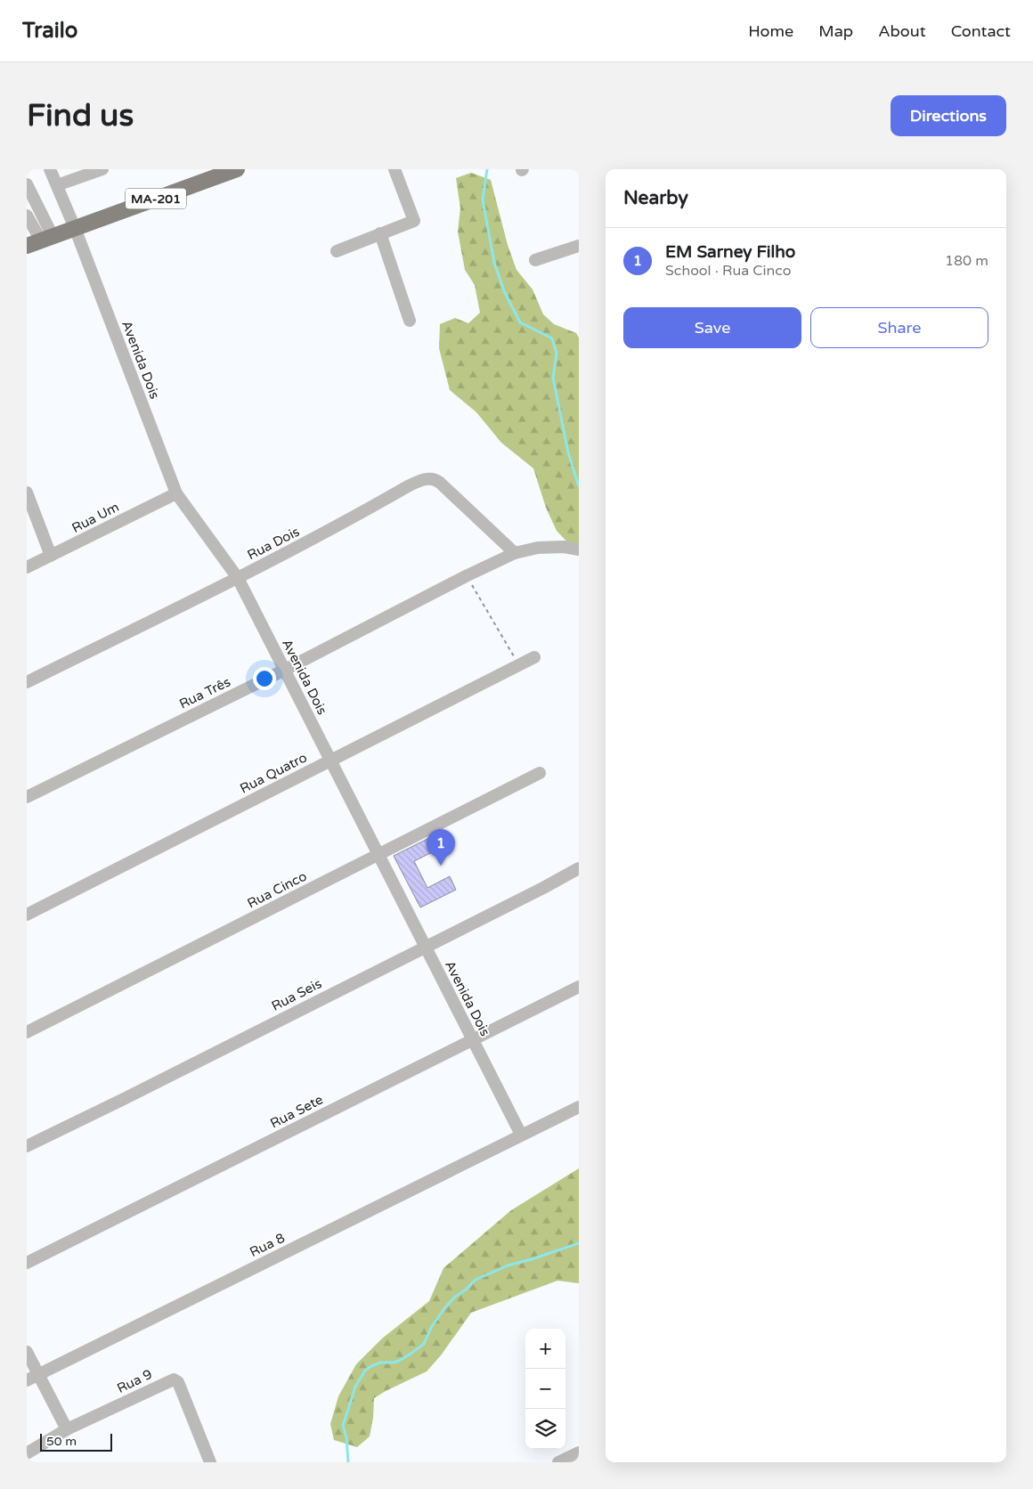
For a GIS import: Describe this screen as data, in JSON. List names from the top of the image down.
{
  "streets": {
    "main road": ["MA-201"],
    "street": [
      "Avenida Dois",
      "Rua Um",
      "Rua Dois",
      "Rua Três",
      "Rua Quatro",
      "Rua Cinco",
      "Rua Seis",
      "Rua Sete",
      "Rua 8",
      "Rua 9"
    ]
  },
  "crossings": [
    ["MA-201", "Avenida Dois"],
    ["Avenida Dois", "Rua Um"],
    ["Avenida Dois", "Rua Dois"],
    ["Avenida Dois", "Rua Três"],
    ["Avenida Dois", "Rua Quatro"],
    ["Avenida Dois", "Rua Cinco"],
    ["Avenida Dois", "Rua Seis"],
    ["Avenida Dois", "Rua Sete"],
    ["Avenida Dois", "Rua 8"],
    ["Rua Dois", "Rua Três"]
  ],
  "scale_bar": "50 m",
  "page": {
    "header": "Trailo",
    "nav": [
      "Home",
      "Map",
      "About",
      "Contact"
    ],
    "buttons": [
      "Directions",
      ["Save", "Share"]
    ],
    "title": "Find us",
    "heading": "Nearby",
    "list": [
      {
        "mark": "1",
        "name": "EM Sarney Filho",
        "note": "School · Rua Cinco",
        "value": "180 m"
      }
    ],
    "pins": "1",
    "map_buttons": ["+", "−"],
    "scale": "50 m"
  }
}
